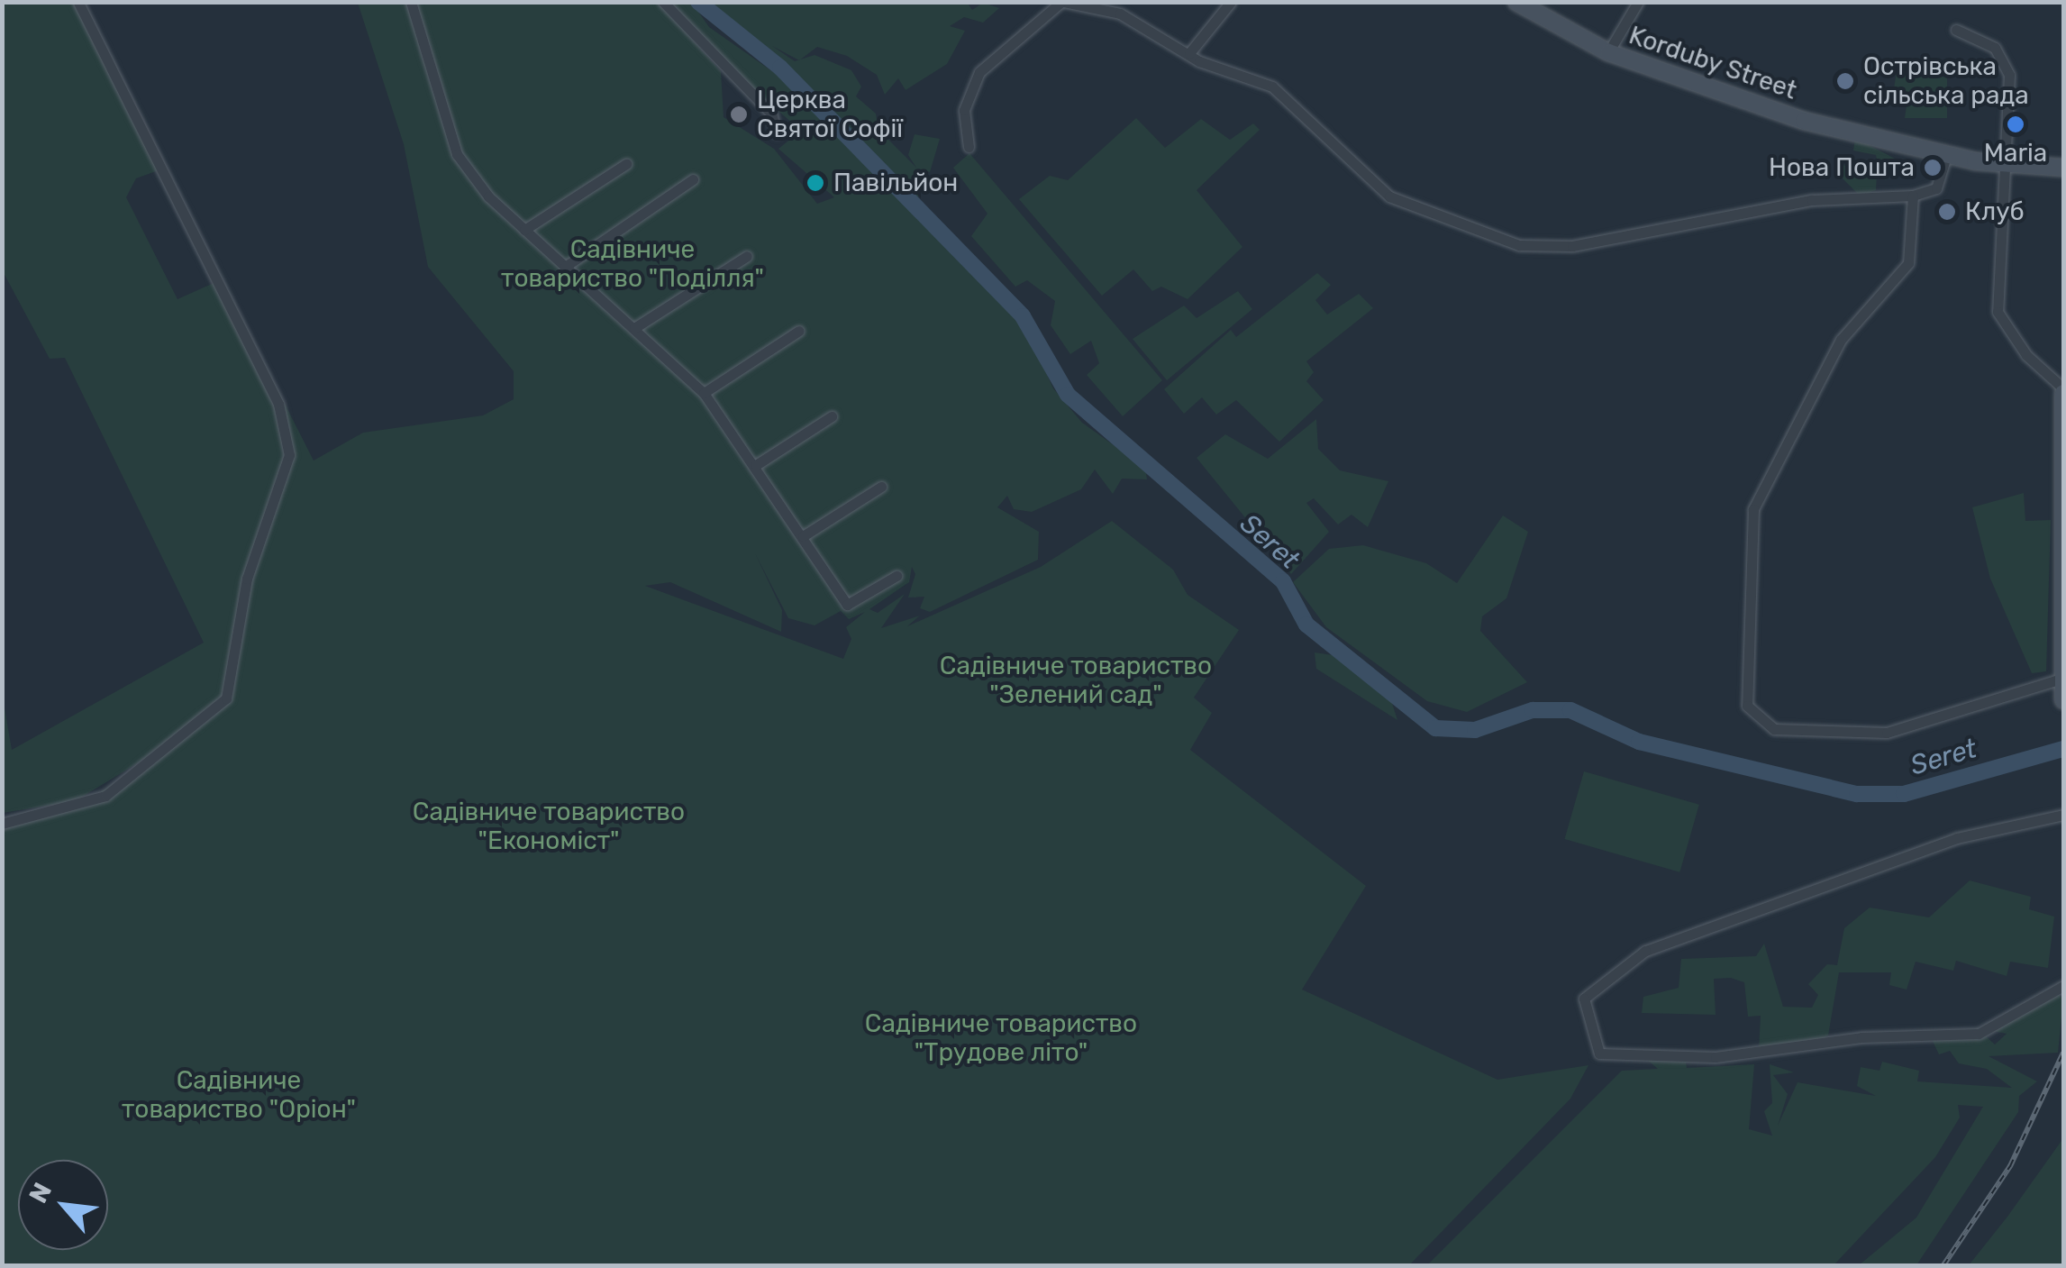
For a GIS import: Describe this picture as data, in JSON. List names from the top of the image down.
{
  "streets": {
    "street": ["Korduby Street"]
  },
  "water": ["Seret"],
  "parks": [
    "Садівниче товариство \"Поділля\"",
    "Садівниче товариство \"Зелений сад\"",
    "Садівниче товариство \"Економіст\"",
    "Садівниче товариство \"Трудове літо\"",
    "Садівниче товариство \"Оріон\""
  ],
  "places": [
    "Острівська сільська рада",
    "Церква Святої Софії",
    "Maria",
    "Нова Пошта",
    "Павільйон",
    "Клуб"
  ],
  "north": "top left"
}
